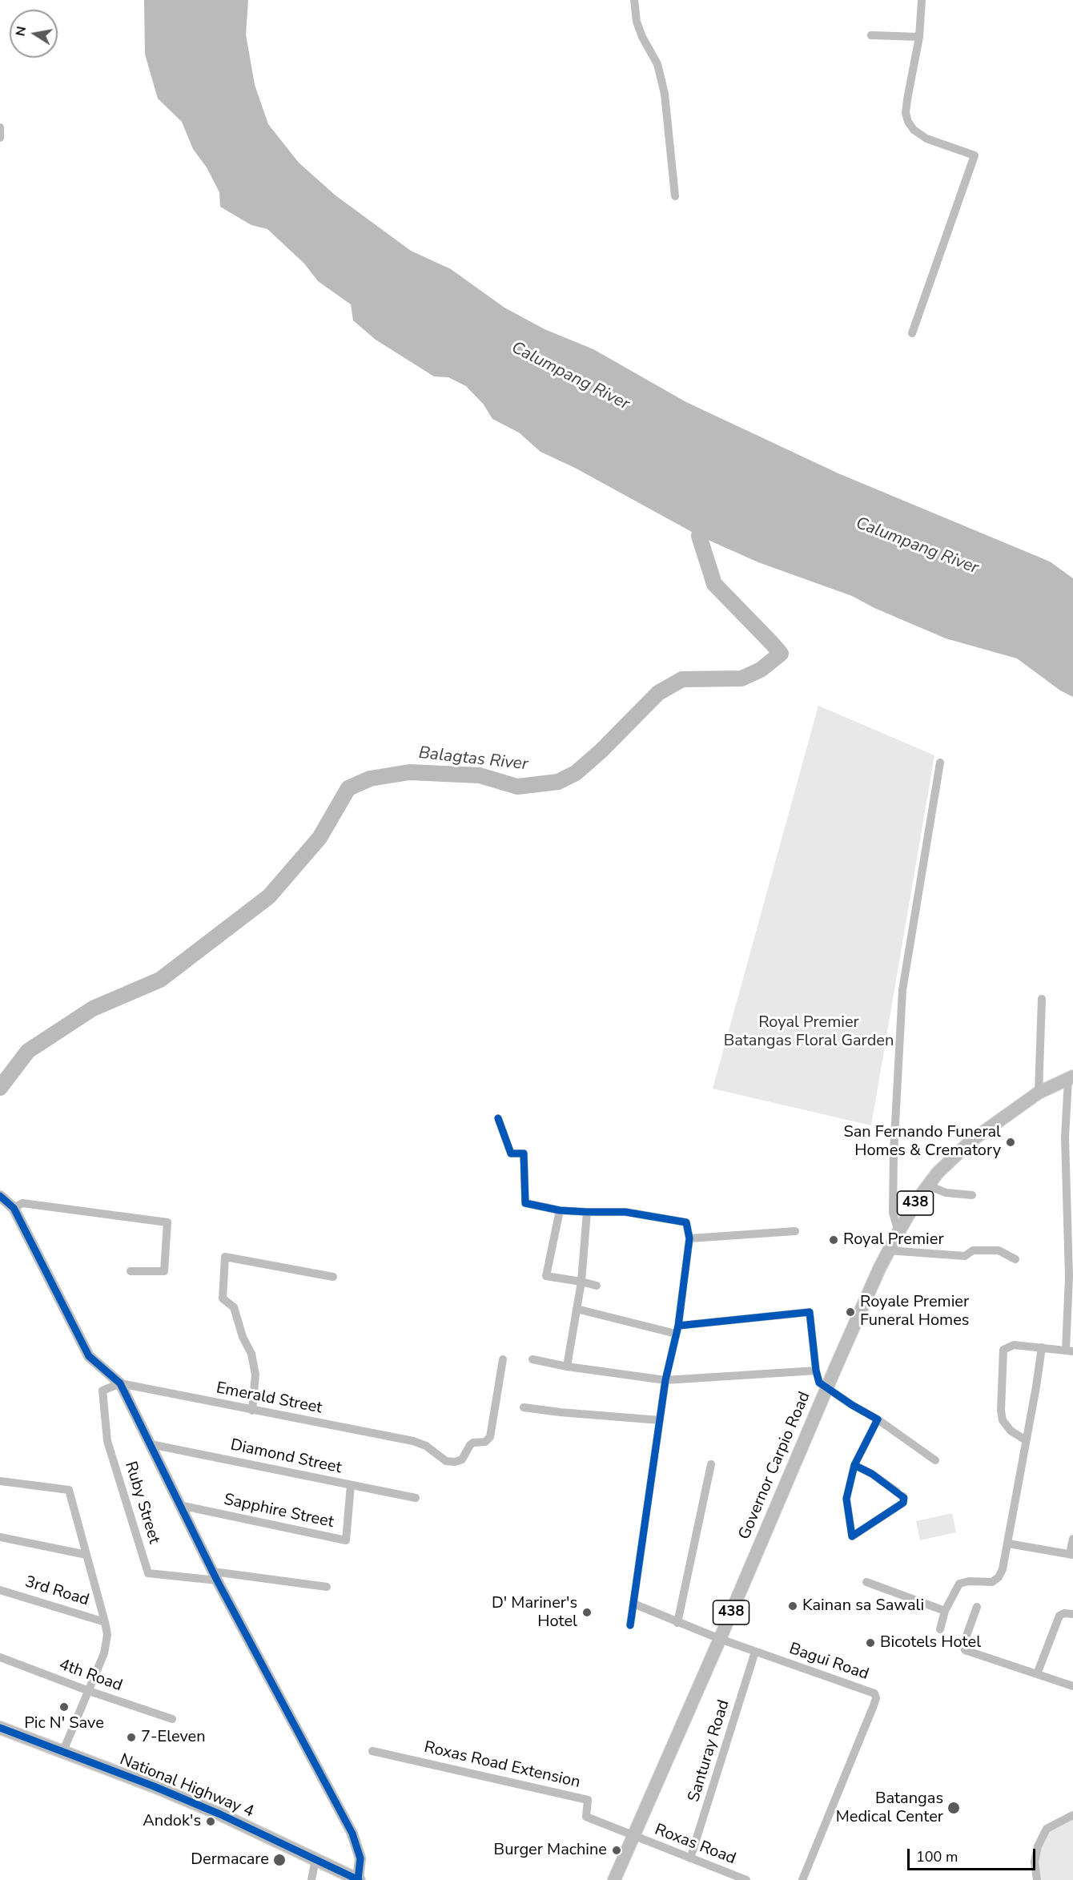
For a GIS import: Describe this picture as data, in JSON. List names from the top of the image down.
{
  "streets": {
    "main road": ["438", "Governor Carpio Road", "National Highway 4"],
    "street": [
      "Emerald Street",
      "Diamond Street",
      "Ruby Street",
      "Sapphire Street",
      "3rd Road",
      "Bagui Road",
      "4th Road",
      "Santuray Road",
      "Roxas Road Extension",
      "Roxas Road"
    ]
  },
  "crossings": [
    ["Emerald Street", "Ruby Street"],
    ["Diamond Street", "Sapphire Street"],
    ["Governor Carpio Road", "Bagui Road"],
    ["Governor Carpio Road", "Roxas Road Extension"],
    ["Governor Carpio Road", "Roxas Road"],
    ["Bagui Road", "Santuray Road"],
    ["Santuray Road", "Roxas Road"],
    ["Roxas Road Extension", "Roxas Road"]
  ],
  "water": ["Calumpang River", "Balagtas River"],
  "parks": ["Royal Premier Batangas Floral Garden"],
  "places": [
    "San Fernando Funeral Homes & Crematory",
    "Royal Premier",
    "Royale Premier Funeral Homes",
    "Kainan sa Sawali",
    "D' Mariner's Hotel",
    "Bicotels Hotel",
    "Pic N' Save",
    "7-Eleven",
    "Batangas Medical Center",
    "Andok's",
    "Burger Machine",
    "Dermacare"
  ],
  "scale_bar": "100 m",
  "north": "left"
}
